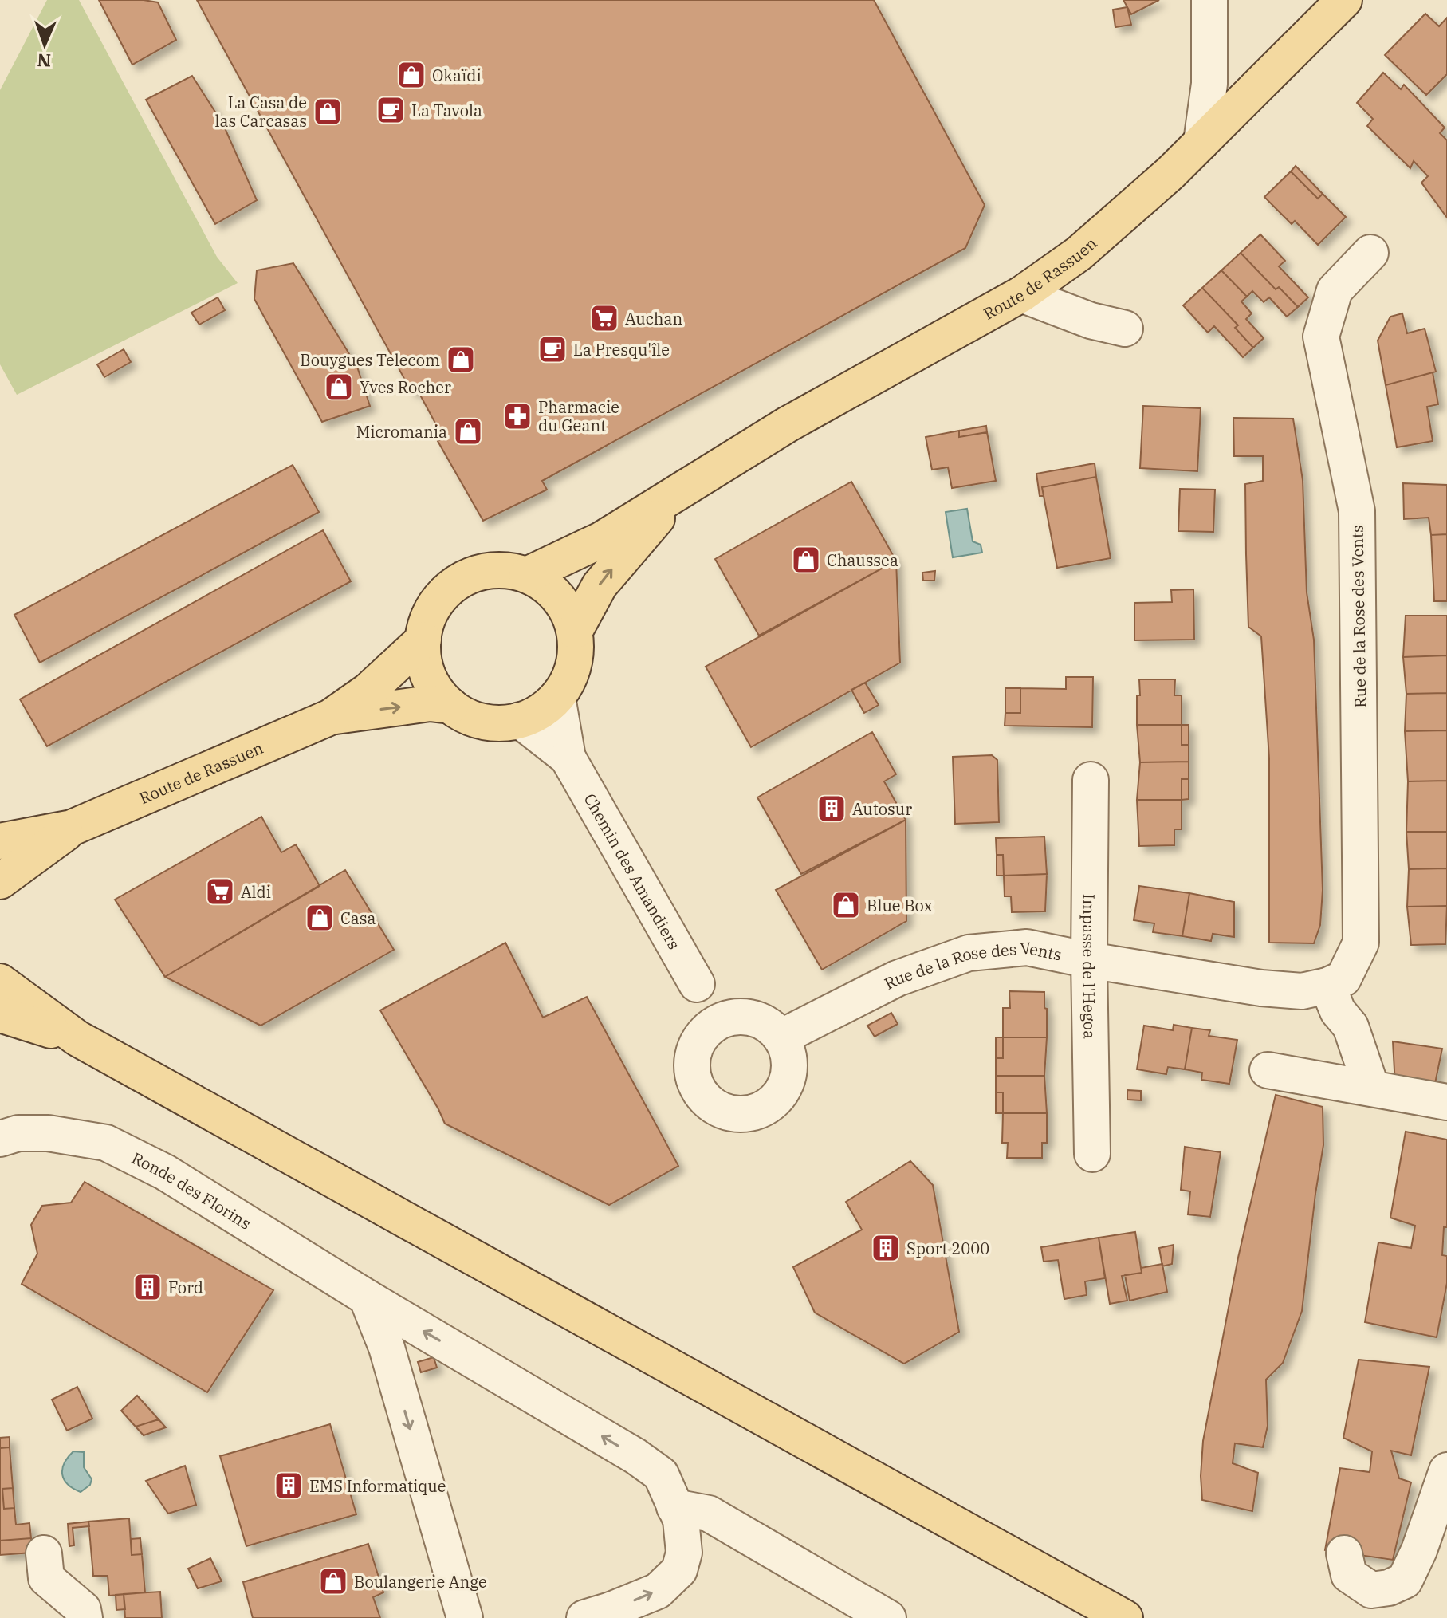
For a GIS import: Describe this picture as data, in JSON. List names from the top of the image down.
{
  "streets": {
    "main road": ["Route de Rassuen"],
    "street": [
      "Rue de la Rose des Vents",
      "Chemin des Amandiers",
      "Impasse de l'Hegoa",
      "Ronde des Florins"
    ]
  },
  "crossings": [
    ["Route de Rassuen", "Chemin des Amandiers"],
    ["Rue de la Rose des Vents", "Chemin des Amandiers"],
    ["Rue de la Rose des Vents", "Impasse de l'Hegoa"]
  ],
  "places": {
    "shop": [
      "Okaïdi",
      "La Casa de las Carcasas",
      "Bouygues Telecom",
      "Yves Rocher",
      "Micromania",
      "Chaussea",
      "Blue Box",
      "Casa",
      "Boulangerie Ange"
    ],
    "cafe": ["La Tavola", "La Presqu'île"],
    "supermarket": ["Auchan", "Aldi"],
    "pharmacy": ["Pharmacie du Geant"],
    "building": [
      "Autosur",
      "Sport 2000",
      "Ford",
      "EMS Informatique"
    ]
  },
  "north": "bottom"
}
